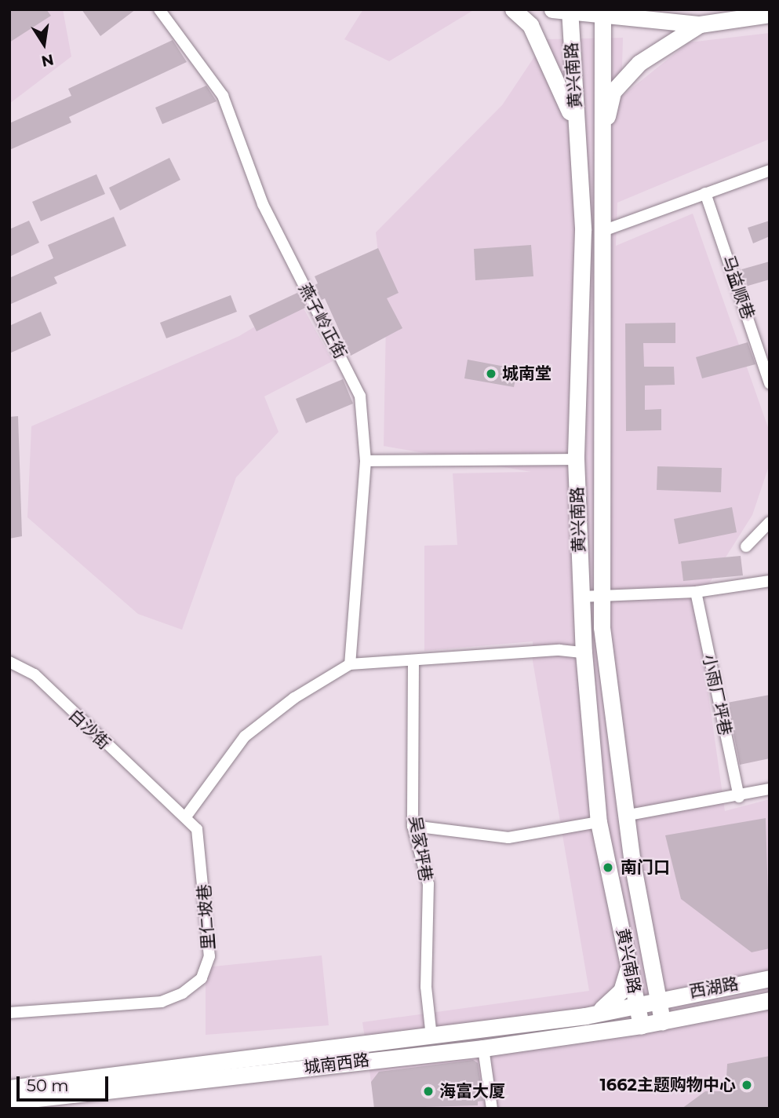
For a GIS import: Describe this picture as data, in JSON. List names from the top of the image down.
{
  "streets": {
    "main road": ["黄兴南路", "西湖路", "城南西路"],
    "street": [
      "马益顺巷",
      "燕子岭正街",
      "小雨厂坪巷",
      "白沙街",
      "吴家坪巷",
      "里仁坡巷"
    ]
  },
  "crossings": [
    ["黄兴南路", "西湖路"],
    ["黄兴南路", "城南西路"],
    ["白沙街", "里仁坡巷"],
    ["吴家坪巷", "城南西路"],
    ["西湖路", "城南西路"]
  ],
  "places": [
    "城南堂",
    "南门口",
    "1662主题购物中心",
    "海富大厦"
  ],
  "scale_bar": "50 m",
  "north": "bottom"
}
